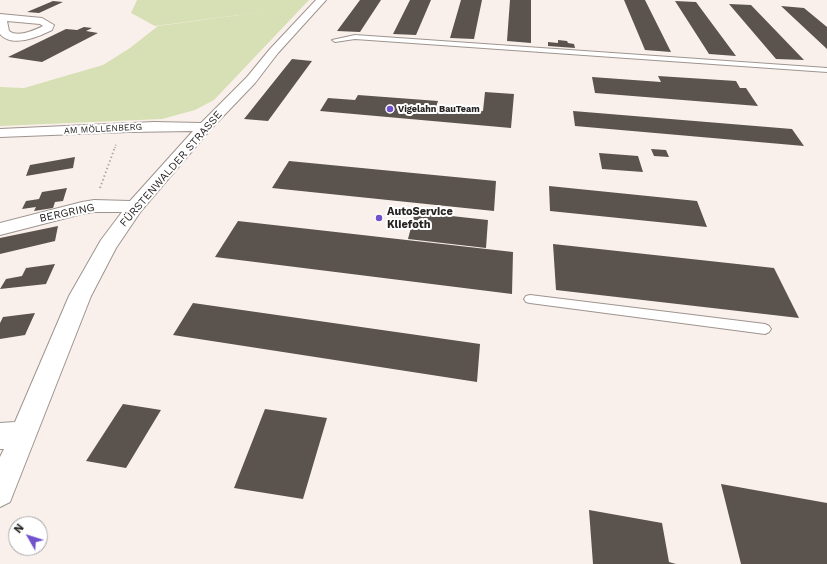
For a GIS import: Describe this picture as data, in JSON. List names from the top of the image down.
{
  "streets": {
    "street": ["AM MÖLLENBERG", "FÜRSTENWALDER STRASSE", "BERGRING"]
  },
  "crossings": [
    ["AM MÖLLENBERG", "FÜRSTENWALDER STRASSE"],
    ["FÜRSTENWALDER STRASSE", "BERGRING"]
  ],
  "places": ["Vigelahn BauTeam", "AutoService Kliefoth"],
  "north": "top left"
}
